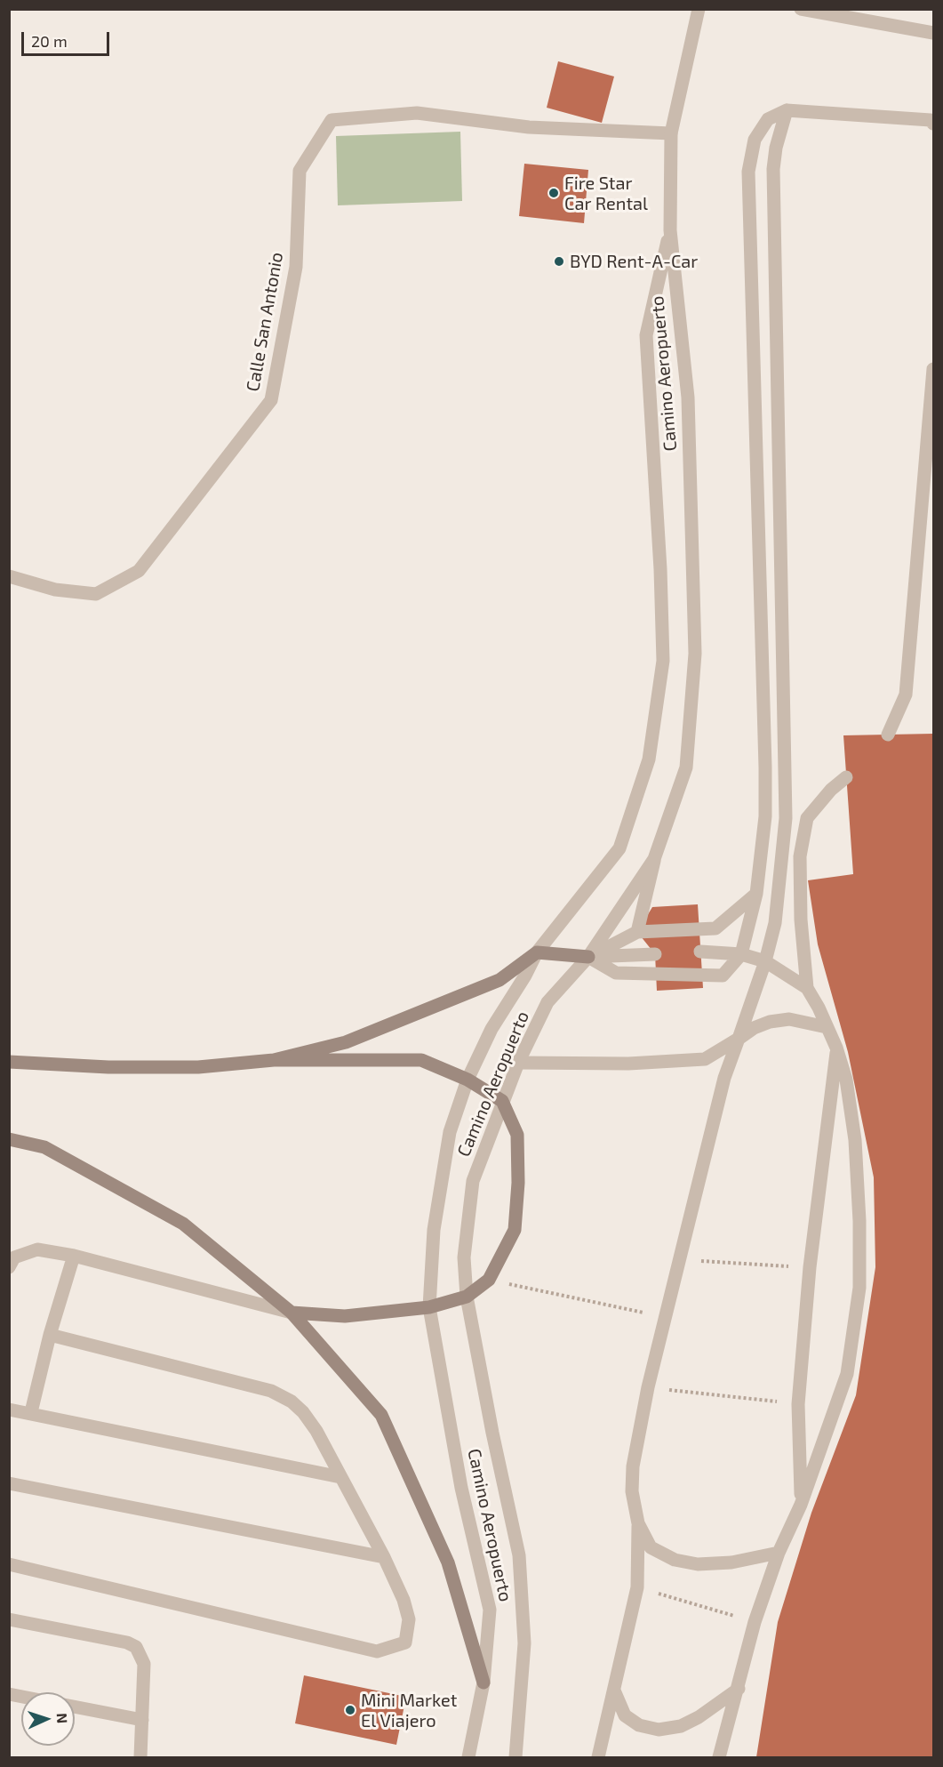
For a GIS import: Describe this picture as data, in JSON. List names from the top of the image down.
{
  "streets": {
    "street": ["Calle San Antonio", "Camino Aeropuerto"]
  },
  "places": ["Fire Star Car Rental", "BYD Rent-A-Car", "Mini Market El Viajero"],
  "scale_bar": "20 m",
  "north": "right"
}
